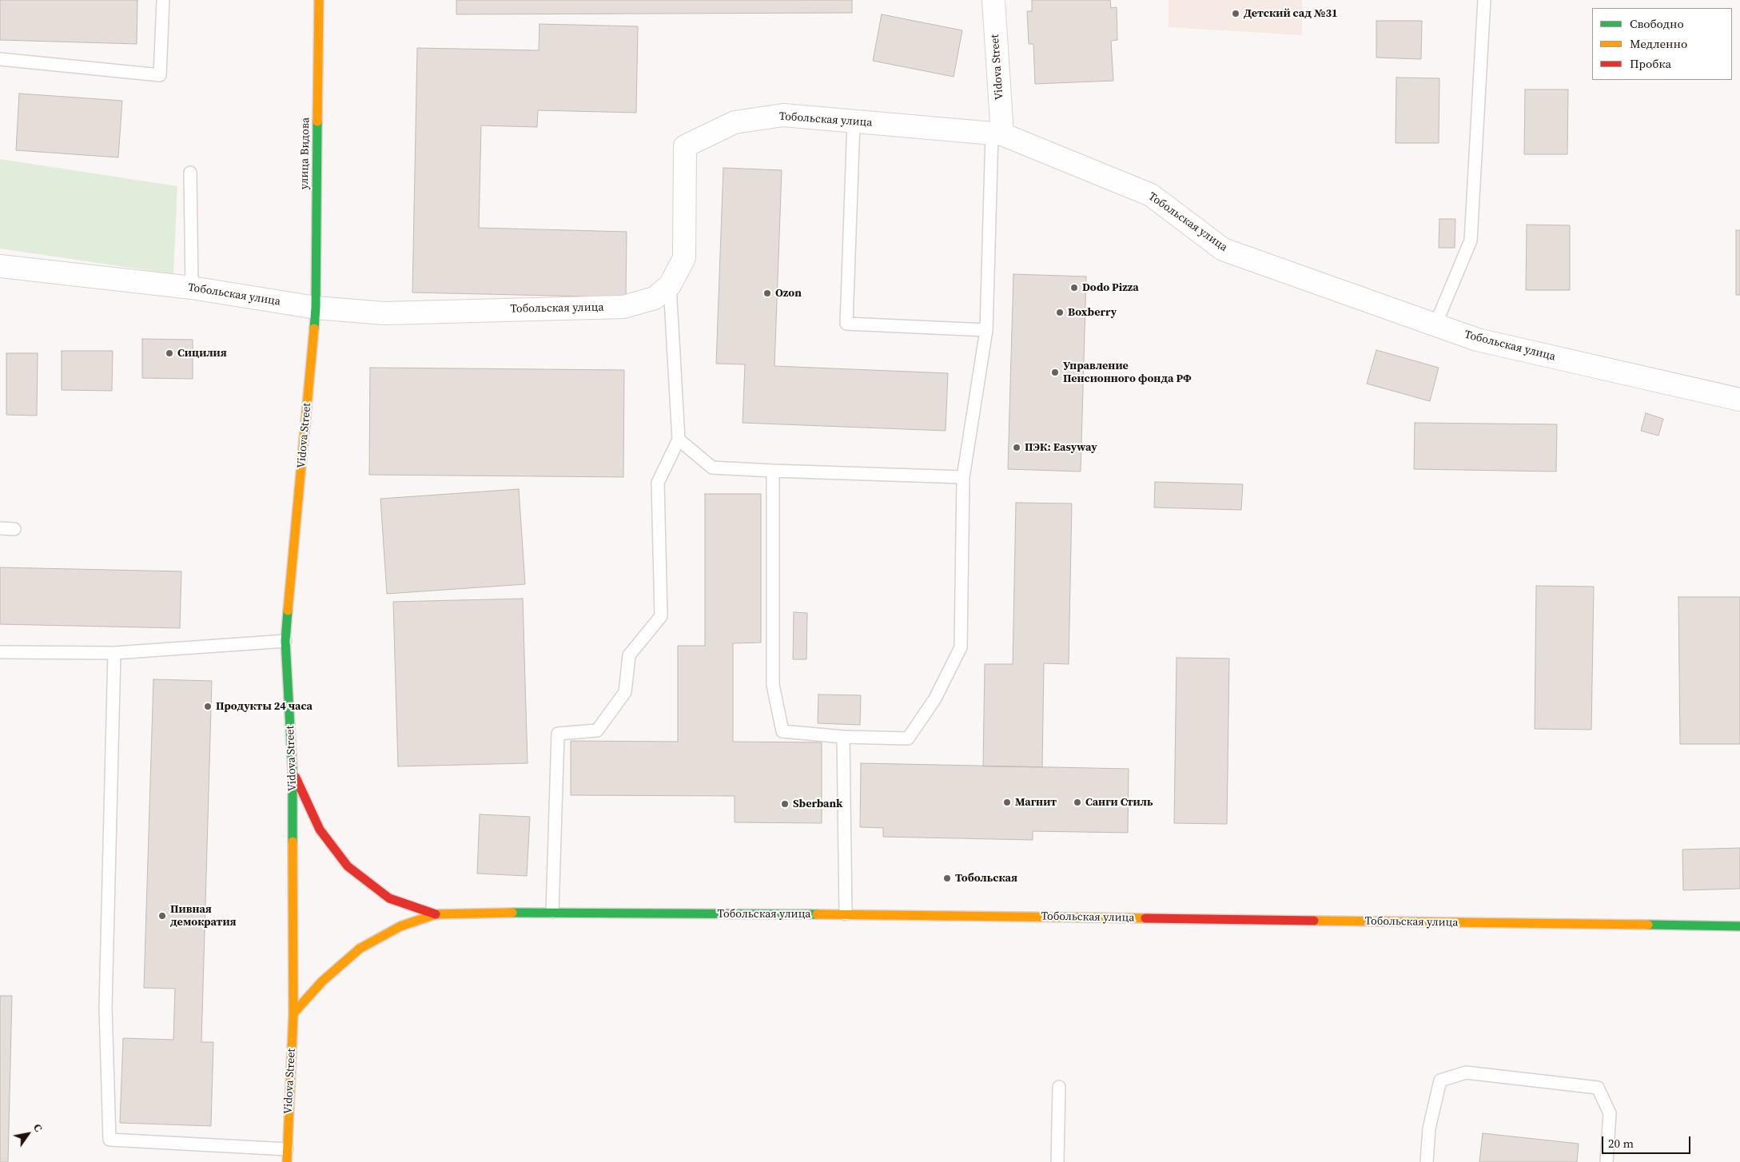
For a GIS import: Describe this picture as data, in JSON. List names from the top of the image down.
{
  "streets": {
    "street": ["Vidova Street", "Тобольская улица", "улица Видова"]
  },
  "crossings": [
    ["Vidova Street", "Тобольская улица"],
    ["Vidova Street", "улица Видова"],
    ["Тобольская улица", "улица Видова"]
  ],
  "places": [
    "Детский сад №31",
    "Dodo Pizza",
    "Ozon",
    "Boxberry",
    "Сицилия",
    "Управление Пенсионного фонда РФ",
    "ПЭК: Easyway",
    "Продукты 24 часа",
    "Магнит",
    "Санги Стиль",
    "Sberbank",
    "Тобольская",
    "Пивная демократия"
  ],
  "legend": ["Свободно", "Медленно", "Пробка"],
  "scale_bar": "20 m",
  "north": "top right"
}
